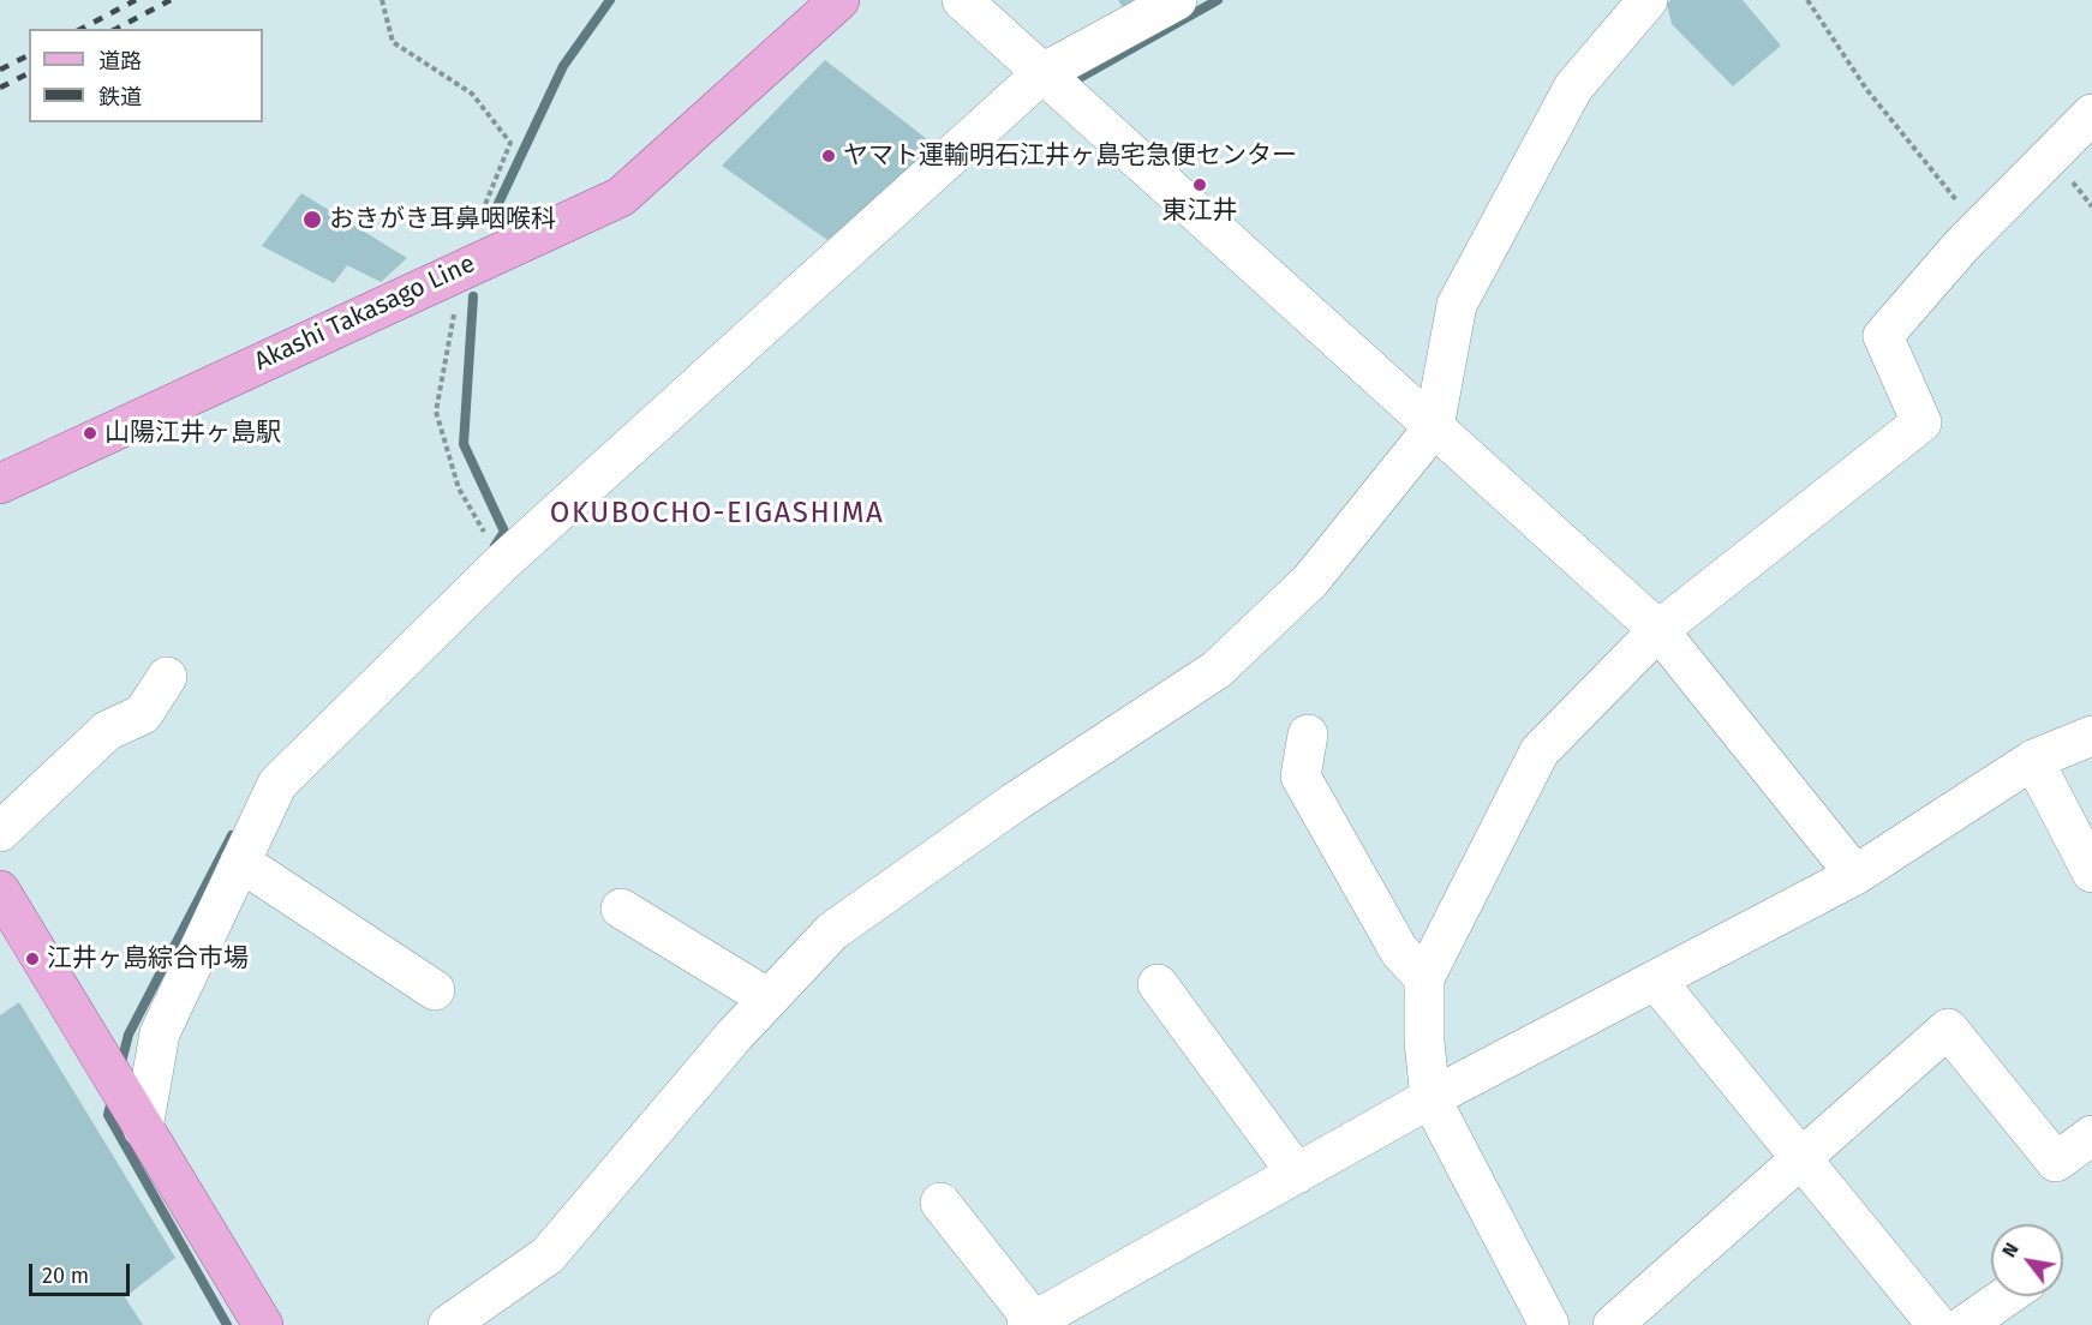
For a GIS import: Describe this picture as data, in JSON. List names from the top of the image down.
{
  "streets": {
    "main road": ["Akashi Takasago Line"]
  },
  "districts": ["OKUBOCHO-EIGASHIMA"],
  "places": [
    "ヤマト運輸明石江井ヶ島宅急便センター",
    "東江井",
    "おきがき耳鼻咽喉科",
    "山陽江井ヶ島駅",
    "江井ヶ島綜合市場"
  ],
  "legend": ["道路", "鉄道"],
  "scale_bar": "20 m",
  "north": "top left"
}
